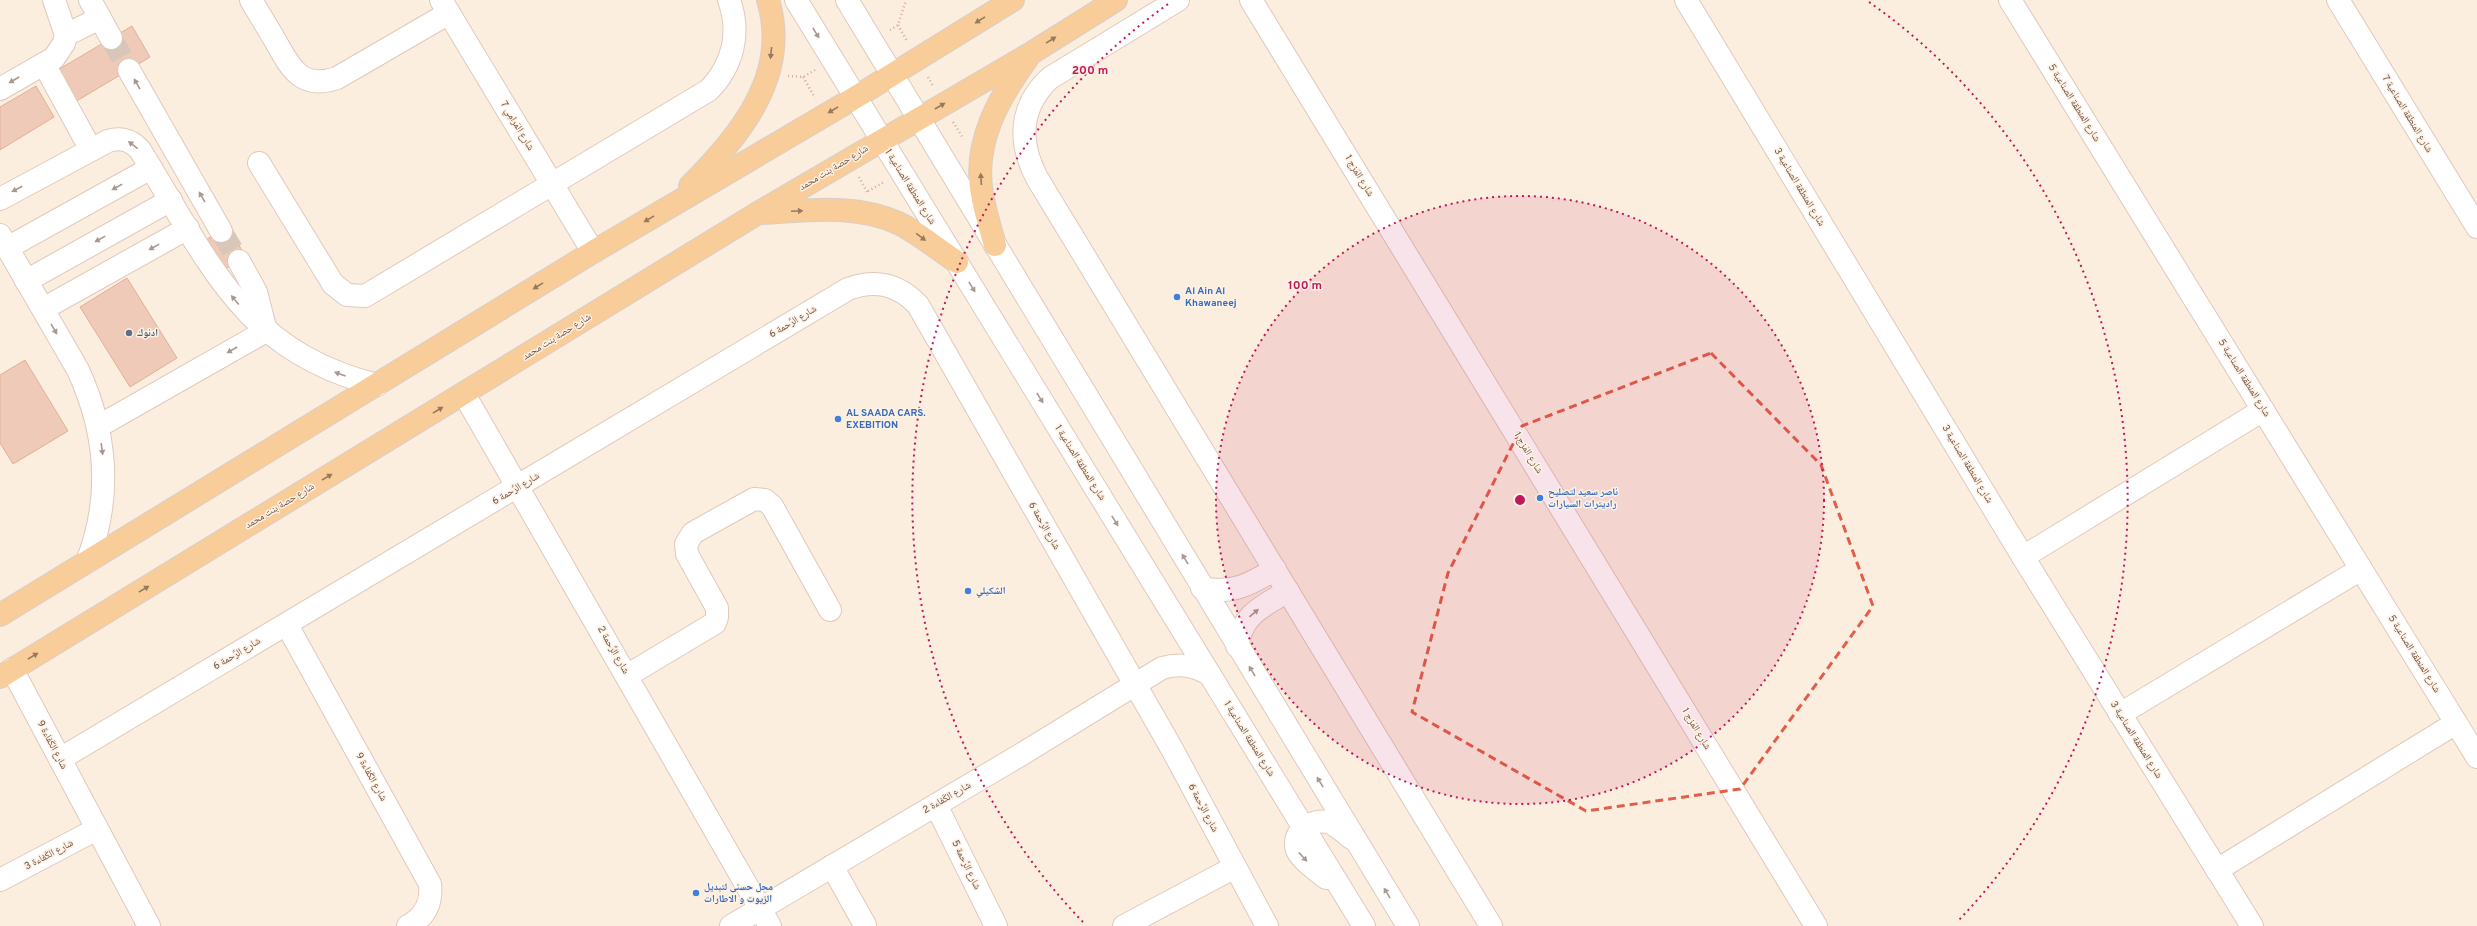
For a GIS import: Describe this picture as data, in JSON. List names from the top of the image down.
{
  "streets": {
    "main road": ["شارع حصة بنت محمد"],
    "street": [
      "شارع المنطقة الصناعية 5",
      "شارع المنطقة الصناعية 7",
      "شارع المَرامِي 7",
      "شارع المَزج 1",
      "شارع المنطقة الصناعية 1",
      "شارع المنطقة الصناعية 3",
      "شارع الرَّحمة 6",
      "شارع الرَّحمة 2",
      "شارع الكَفاءة 9",
      "شارع الكَفاءة 2",
      "شارع الكَفاءة 3",
      "شارع الرَّحمة 5"
    ]
  },
  "crossings": [
    ["شارع حصة بنت محمد", "شارع المنطقة الصناعية 1"],
    ["شارع حصة بنت محمد", "شارع الرَّحمة 2"],
    ["شارع حصة بنت محمد", "شارع الكَفاءة 9"],
    ["شارع المنطقة الصناعية 1", "شارع الكَفاءة 2"],
    ["شارع الرَّحمة 6", "شارع الرَّحمة 2"],
    ["شارع الرَّحمة 6", "شارع الكَفاءة 9"],
    ["شارع الرَّحمة 6", "شارع الكَفاءة 2"],
    ["شارع الرَّحمة 2", "شارع الكَفاءة 2"],
    ["شارع الكَفاءة 9", "شارع الكَفاءة 3"],
    ["شارع الكَفاءة 2", "شارع الرَّحمة 5"]
  ],
  "places": [
    "Al Ain Al Khawaneej",
    "ادنوك",
    "AL SAADA CARS. EXEBITION",
    "ناصر سعيد لتصليح راديترات السيارات",
    "الشكيلي",
    "محل حسنى لتبديل الزيوت و الاطارات"
  ],
  "rings": ["200 m", "100 m"]
}
